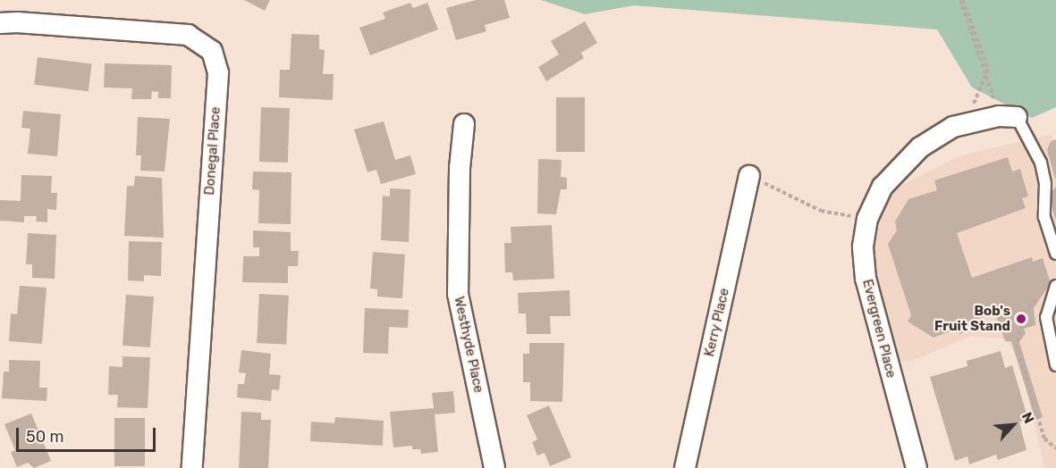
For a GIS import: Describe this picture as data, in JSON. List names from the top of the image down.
{
  "streets": {
    "street": [
      "Donegal Place",
      "Kerry Place",
      "Evergreen Place",
      "Westhyde Place"
    ]
  },
  "places": ["Bob's Fruit Stand"],
  "scale_bar": "50 m",
  "north": "top right"
}
